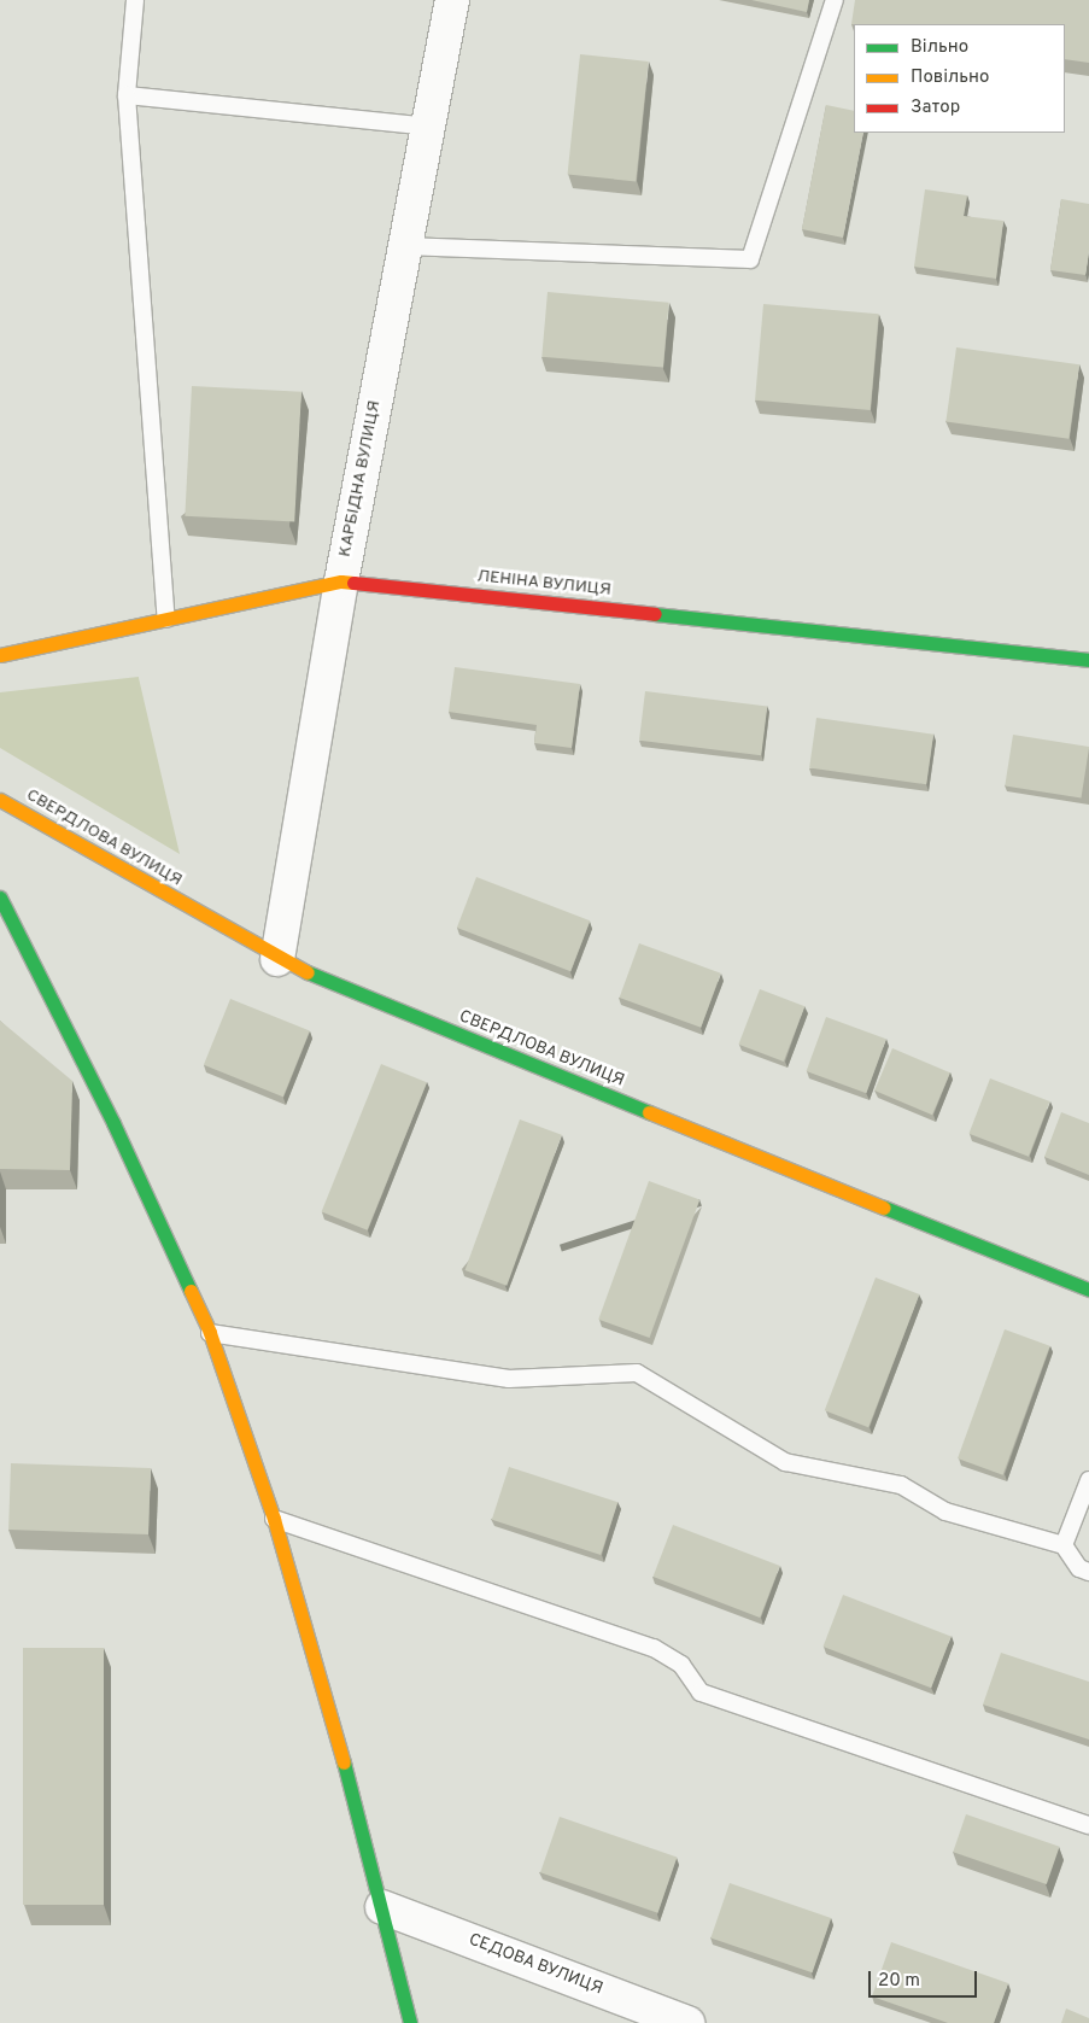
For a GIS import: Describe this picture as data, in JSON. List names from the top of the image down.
{
  "streets": {
    "street": [
      "КАРБІДНА ВУЛИЦЯ",
      "ЛЕНІНА ВУЛИЦЯ",
      "СВЕРДЛОВА ВУЛИЦЯ",
      "СЕДОВА ВУЛИЦЯ"
    ]
  },
  "crossings": [
    ["КАРБІДНА ВУЛИЦЯ", "ЛЕНІНА ВУЛИЦЯ"],
    ["КАРБІДНА ВУЛИЦЯ", "СВЕРДЛОВА ВУЛИЦЯ"]
  ],
  "legend": ["Вільно", "Повільно", "Затор"],
  "scale_bar": "20 m"
}
